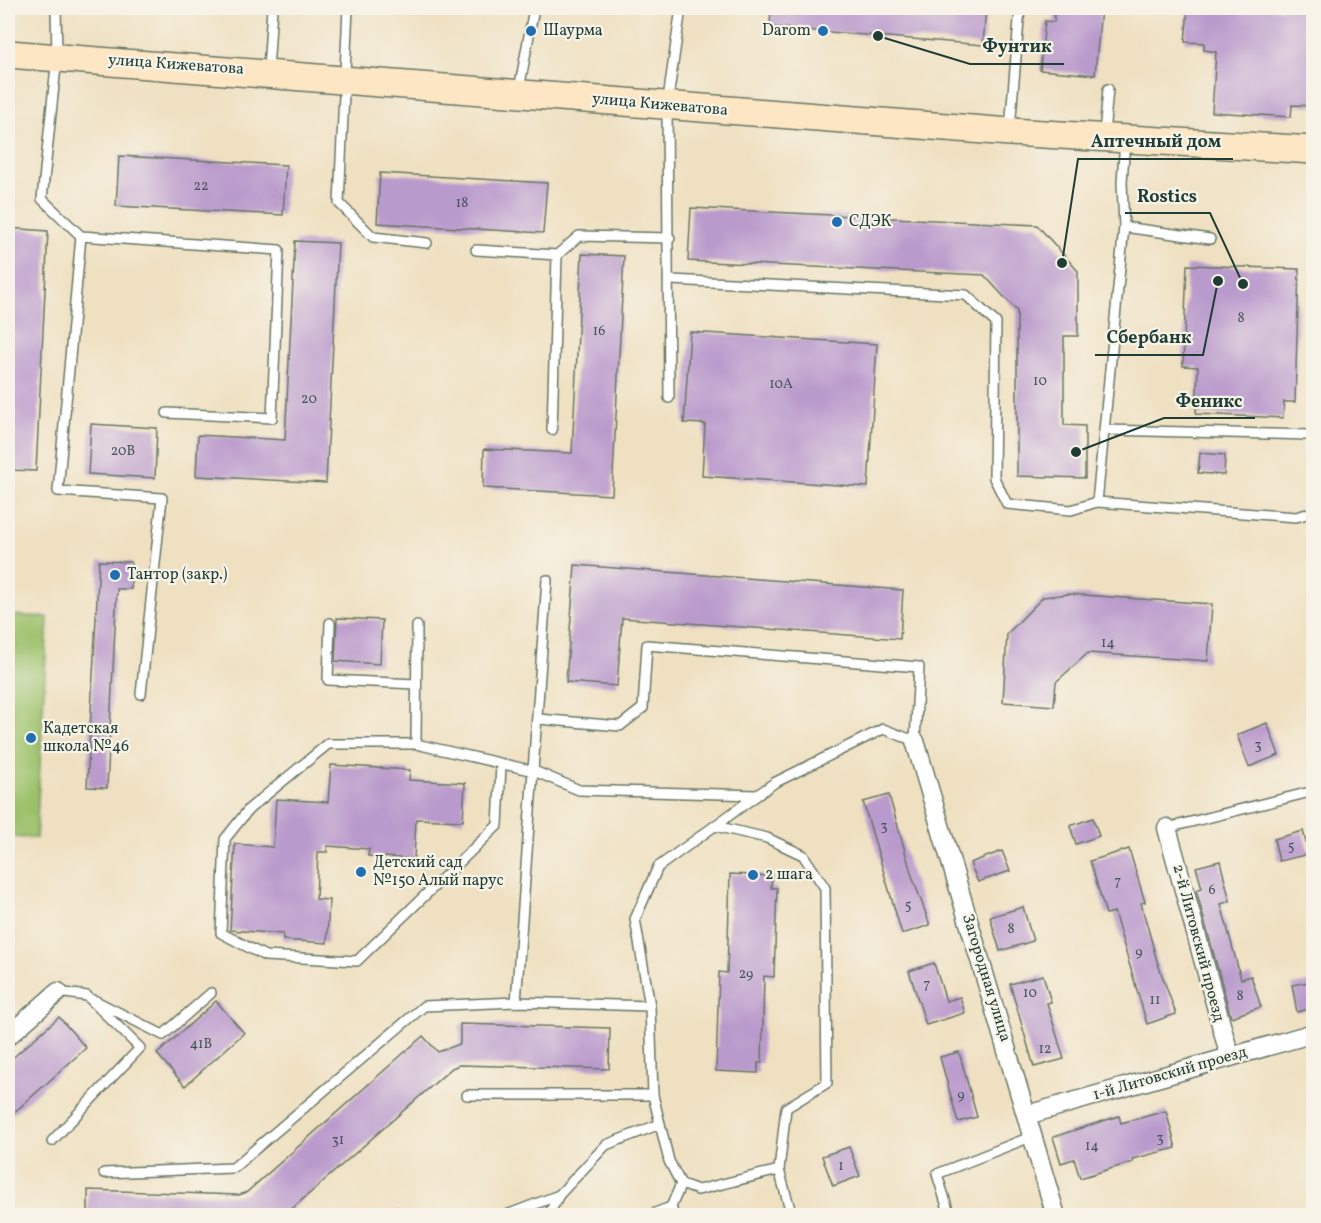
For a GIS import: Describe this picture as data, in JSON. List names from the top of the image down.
{
  "streets": {
    "main road": ["улица Кижеватова"],
    "street": ["2-й Литовский проезд", "Загородная улица", "1-й Литовский проезд"]
  },
  "crossings": [
    ["2-й Литовский проезд", "1-й Литовский проезд"],
    ["Загородная улица", "1-й Литовский проезд"]
  ],
  "places": [
    "Шаурма",
    "Darom",
    "Фунтик",
    "СДЭК",
    "Аптечный дом",
    "Сбербанк",
    "Rostics",
    "Феникс",
    "Тантор (закр.)",
    "Кадетская школа №46",
    "Детский сад №150 Алый парус",
    "2 шага"
  ],
  "house_numbers": [
    "22",
    "18",
    "8",
    "16",
    "10",
    "10А",
    "20",
    "20В",
    "14",
    "3",
    "3",
    "5",
    "7",
    "6",
    "5",
    "8",
    "9",
    "29",
    "7",
    "10",
    "8",
    "11",
    "41В",
    "12",
    "9",
    "3",
    "31",
    "14",
    "1"
  ]
}
